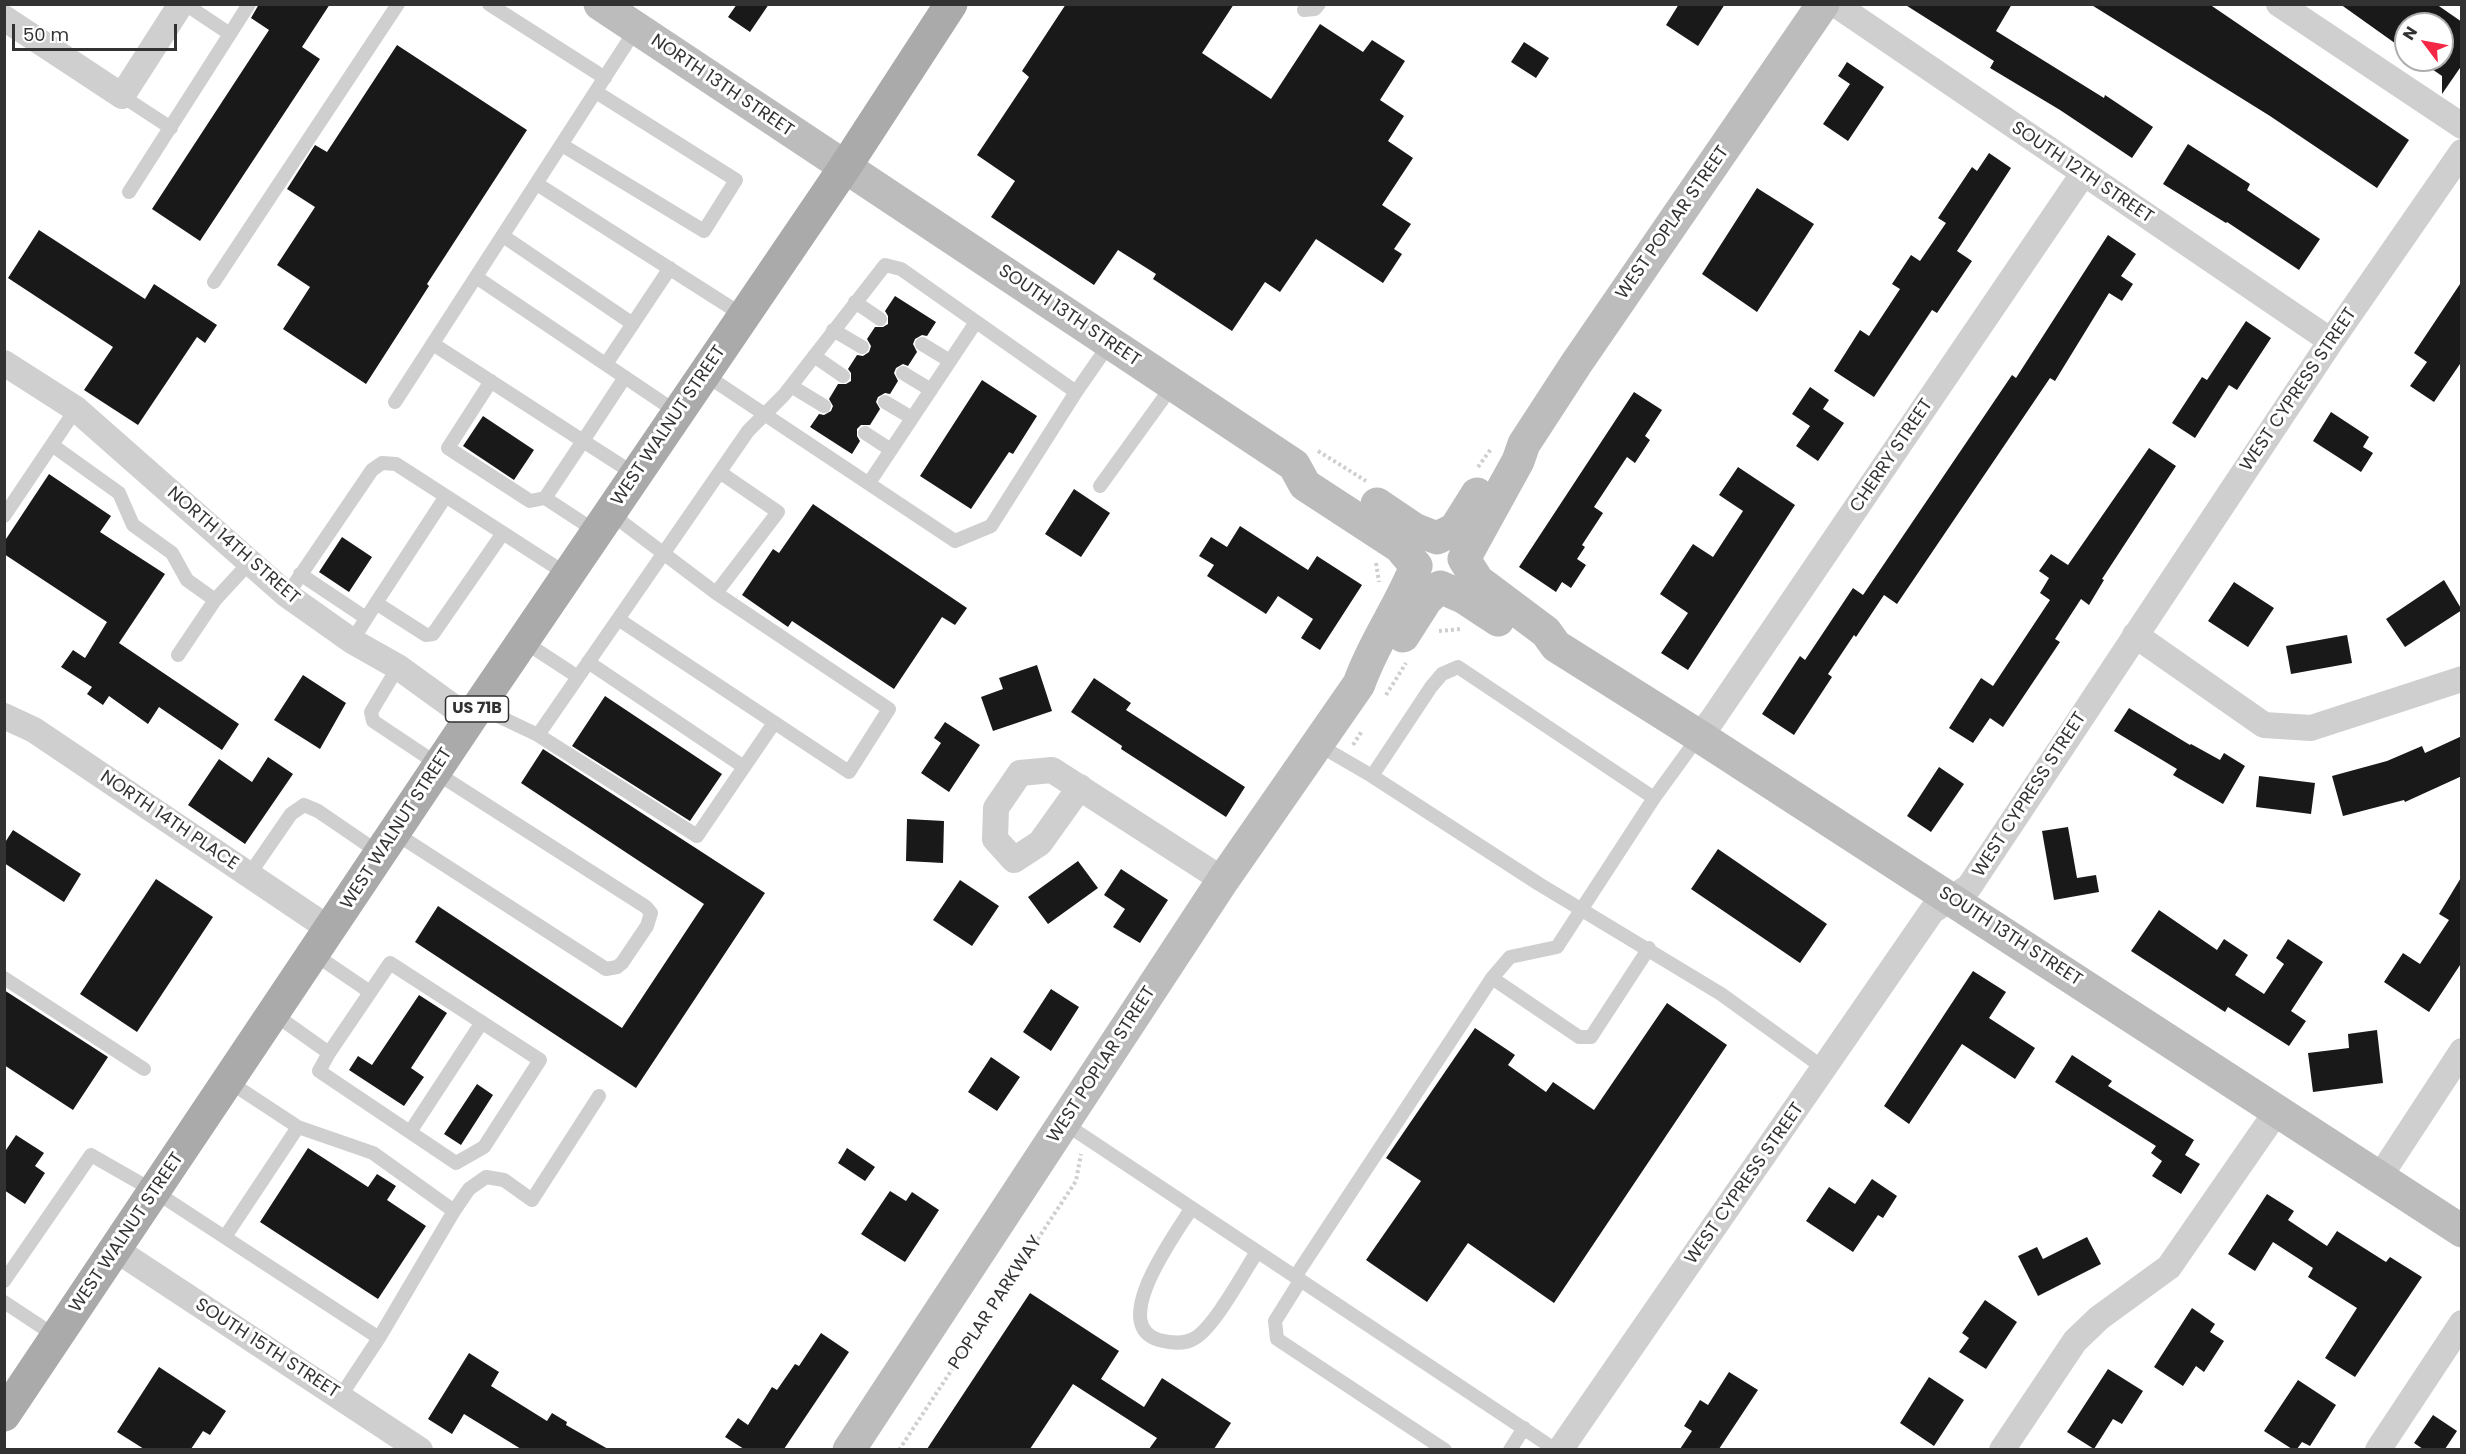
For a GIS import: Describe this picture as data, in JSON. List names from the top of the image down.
{
  "streets": {
    "main road": ["WEST WALNUT STREET", "US 71B"],
    "street": [
      "NORTH 13TH STREET",
      "SOUTH 12TH STREET",
      "WEST POPLAR STREET",
      "SOUTH 13TH STREET",
      "WEST CYPRESS STREET",
      "CHERRY STREET",
      "NORTH 14TH STREET",
      "NORTH 14TH PLACE",
      "SOUTH 15TH STREET"
    ],
    "path": ["POPLAR PARKWAY"]
  },
  "crossings": [
    ["NORTH 13TH STREET", "SOUTH 13TH STREET"],
    ["NORTH 13TH STREET", "WEST WALNUT STREET"],
    ["SOUTH 12TH STREET", "WEST CYPRESS STREET"],
    ["SOUTH 12TH STREET", "CHERRY STREET"],
    ["WEST POPLAR STREET", "SOUTH 13TH STREET"],
    ["SOUTH 13TH STREET", "WEST CYPRESS STREET"],
    ["SOUTH 13TH STREET", "WEST WALNUT STREET"],
    ["SOUTH 13TH STREET", "CHERRY STREET"],
    ["WEST WALNUT STREET", "NORTH 14TH STREET"],
    ["WEST WALNUT STREET", "NORTH 14TH PLACE"],
    ["WEST WALNUT STREET", "SOUTH 15TH STREET"]
  ],
  "scale_bar": "50 m",
  "north": "top left"
}
